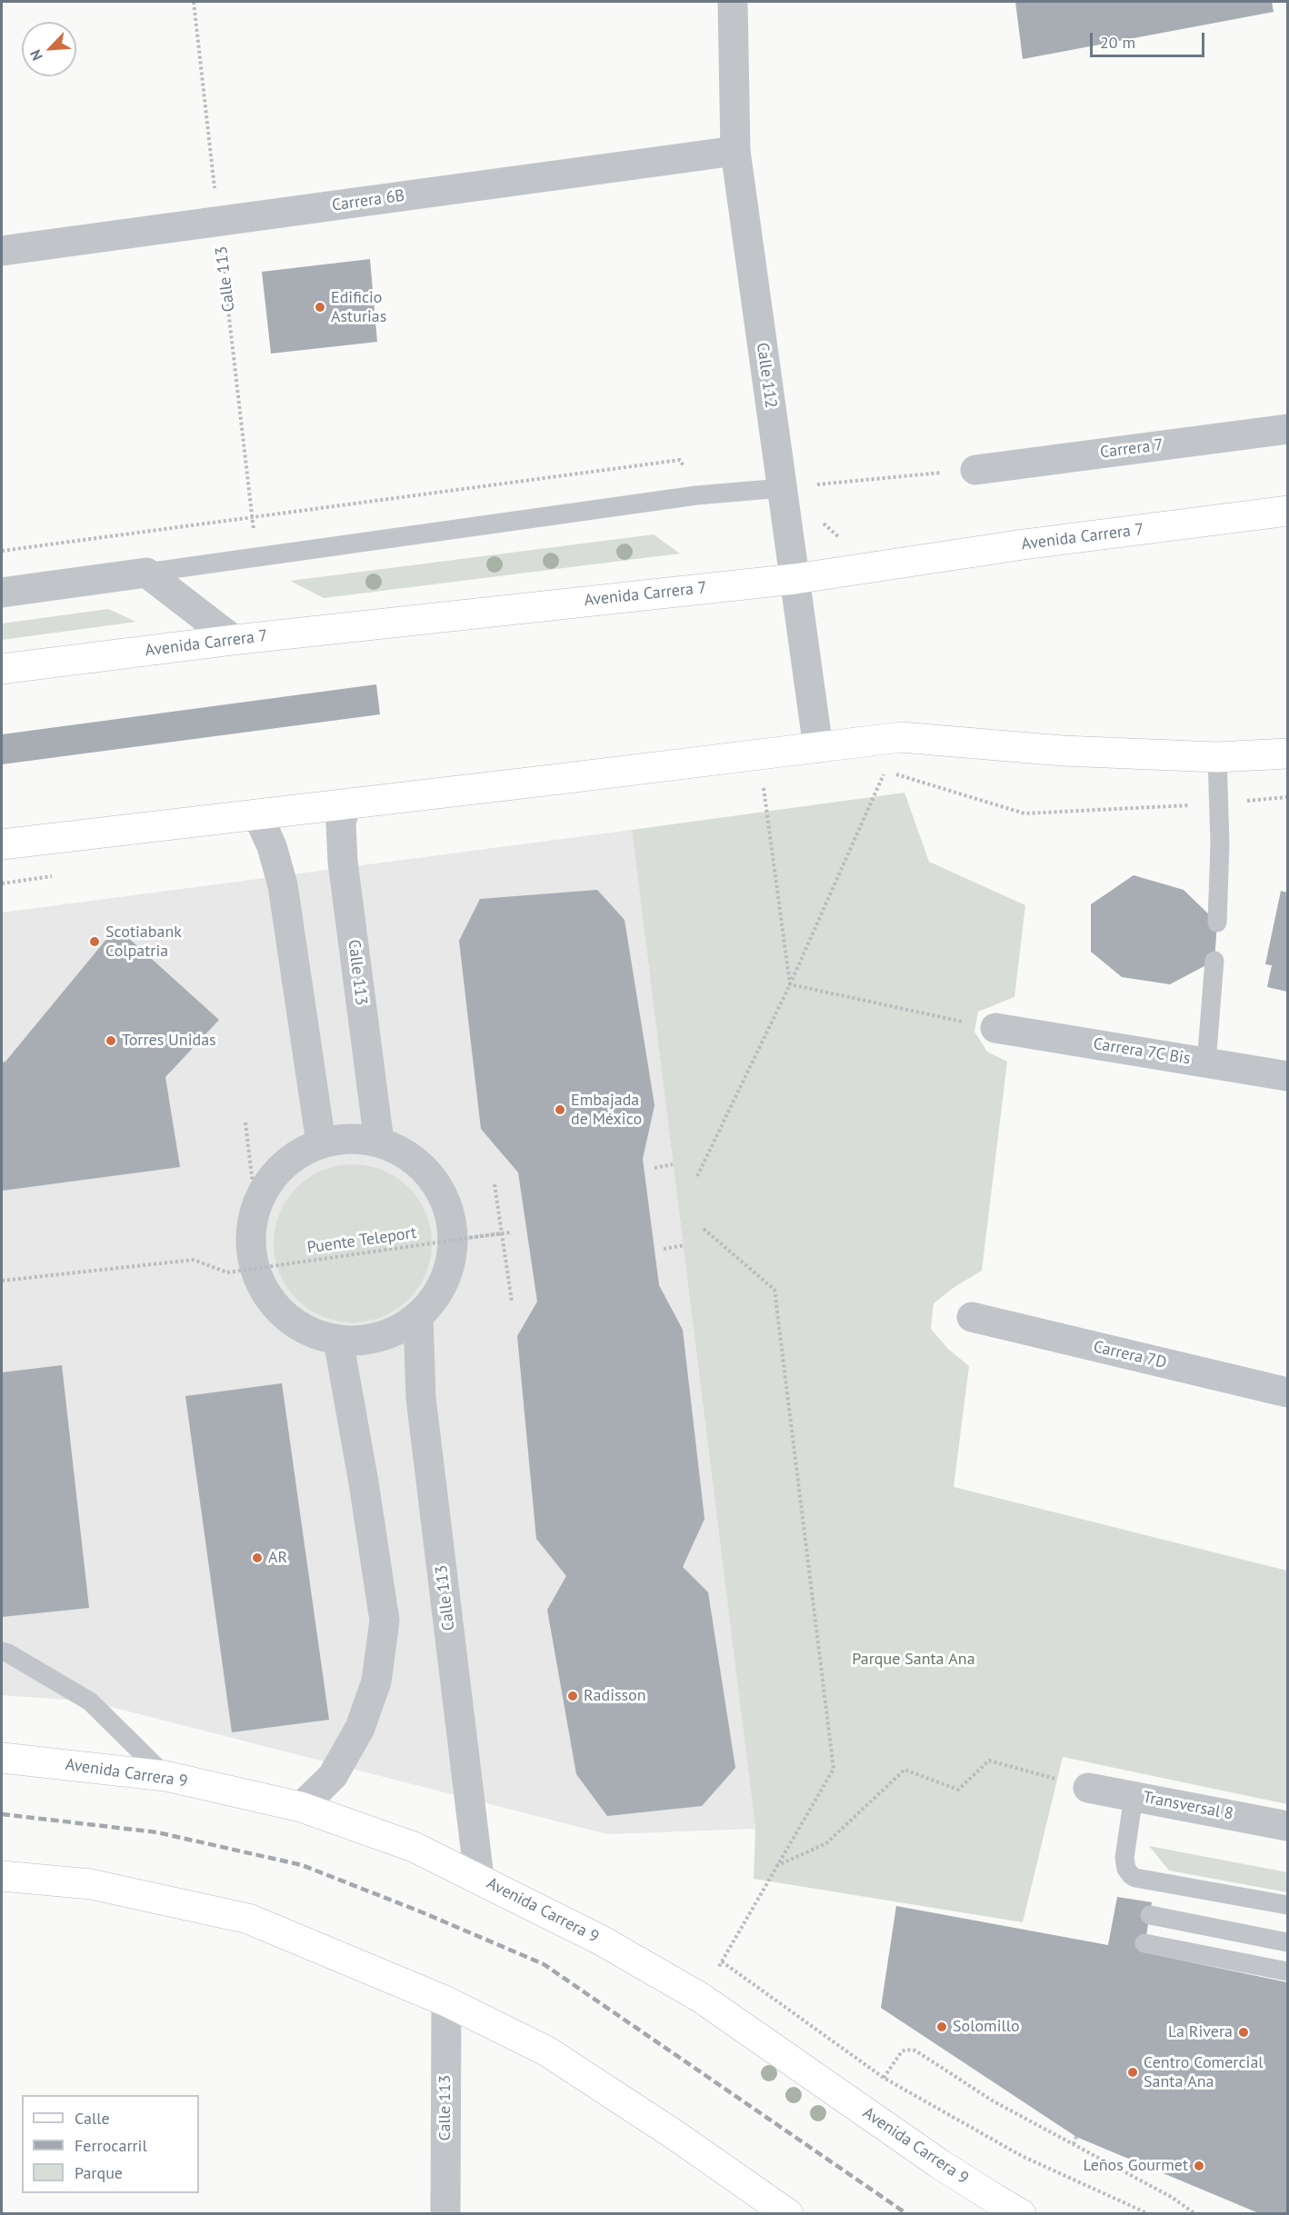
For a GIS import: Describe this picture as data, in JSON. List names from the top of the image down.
{
  "streets": {
    "main road": ["Avenida Carrera 7", "Avenida Carrera 9"],
    "street": [
      "Carrera 6B",
      "Calle 113",
      "Calle 112",
      "Carrera 7",
      "Carrera 7C Bis",
      "Carrera 7D",
      "Transversal 8"
    ],
    "path": ["Puente Teleport"]
  },
  "crossings": [
    ["Carrera 6B", "Calle 113"],
    ["Carrera 6B", "Calle 112"],
    ["Calle 113", "Avenida Carrera 9"],
    ["Calle 112", "Avenida Carrera 7"]
  ],
  "parks": ["Parque Santa Ana"],
  "places": [
    "Edificio Asturias",
    "Scotiabank Colpatria",
    "Torres Unidas",
    "Embajada de México",
    "AR",
    "Radisson",
    "Solomillo",
    "La Rivera",
    "Centro Comercial Santa Ana",
    "Leños Gourmet"
  ],
  "legend": ["Calle", "Ferrocarril", "Parque"],
  "scale_bar": "20 m",
  "north": "bottom left"
}
